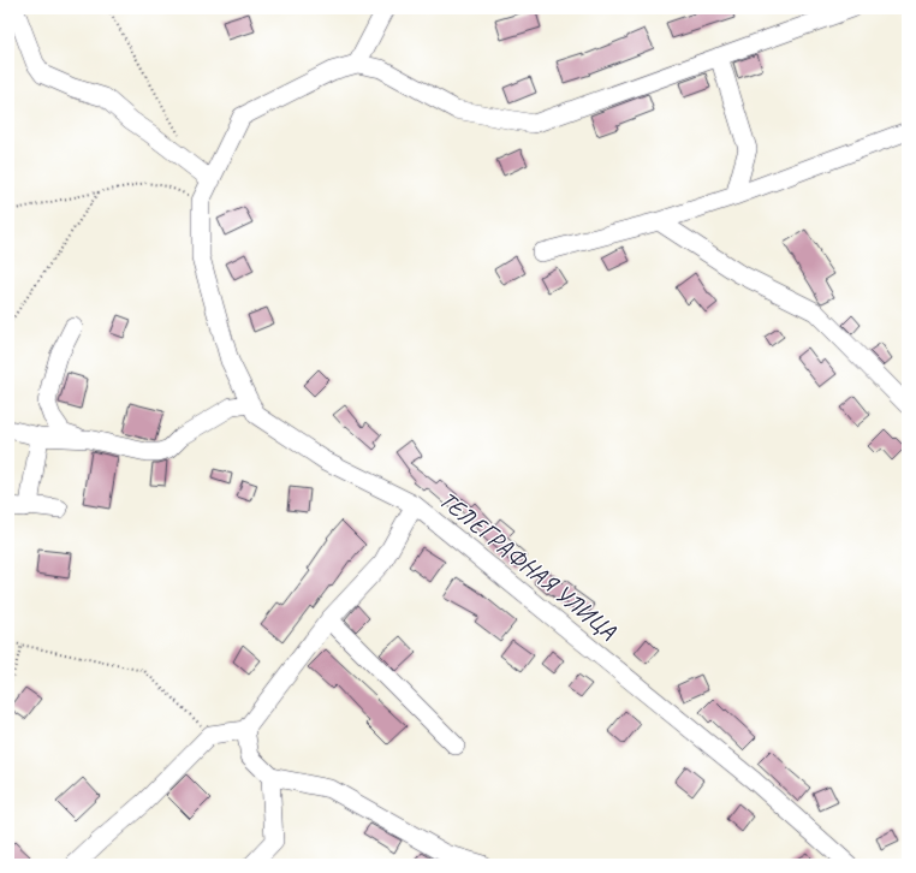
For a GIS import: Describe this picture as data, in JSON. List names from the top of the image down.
{
  "streets": {
    "street": ["ТЕЛЕГРАФНАЯ УЛИЦА"]
  }
}
